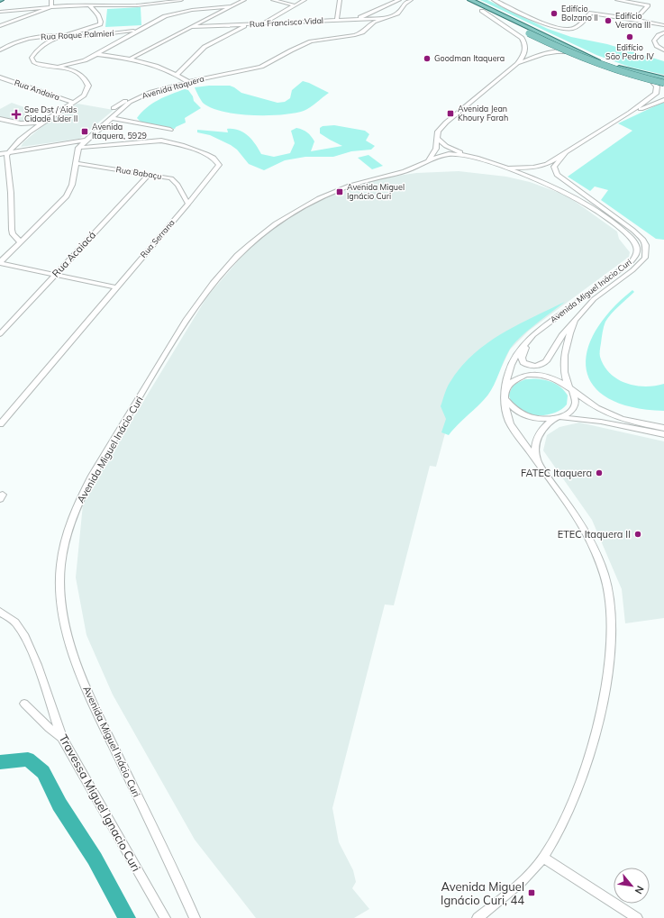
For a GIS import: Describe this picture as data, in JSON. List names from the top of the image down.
{
  "streets": {
    "street": [
      "Rua Francisco Vidal",
      "Rua Roque Palmieri",
      "Avenida Itaquera",
      "Rua Andaira",
      "Rua Babaçu",
      "Rua Serrana",
      "Rua Acaiacá",
      "Avenida Miguel Inácio Curi",
      "Travessa Miguel Ignacio Curi"
    ]
  },
  "crossings": [
    ["Rua Francisco Vidal", "Avenida Itaquera"],
    ["Avenida Itaquera", "Rua Serrana"],
    ["Rua Babaçu", "Rua Serrana"],
    ["Rua Babaçu", "Rua Acaiacá"]
  ],
  "places": {
    "other": [
      "Edifício Bolzano II",
      "Edifício Verona III",
      "Edifício São Pedro IV",
      "Goodman Itaquera",
      "FATEC Itaquera",
      "ETEC Itaquera II"
    ],
    "transit": [
      "Avenida Jean Khoury Farah",
      "Avenida Itaquera, 5929",
      "Avenida Miguel Ignácio Curi",
      "Avenida Miguel Ignácio Curi, 44"
    ],
    "health": ["Sae Dst / Aids Cidade Líder II"]
  },
  "north": "bottom right"
}
